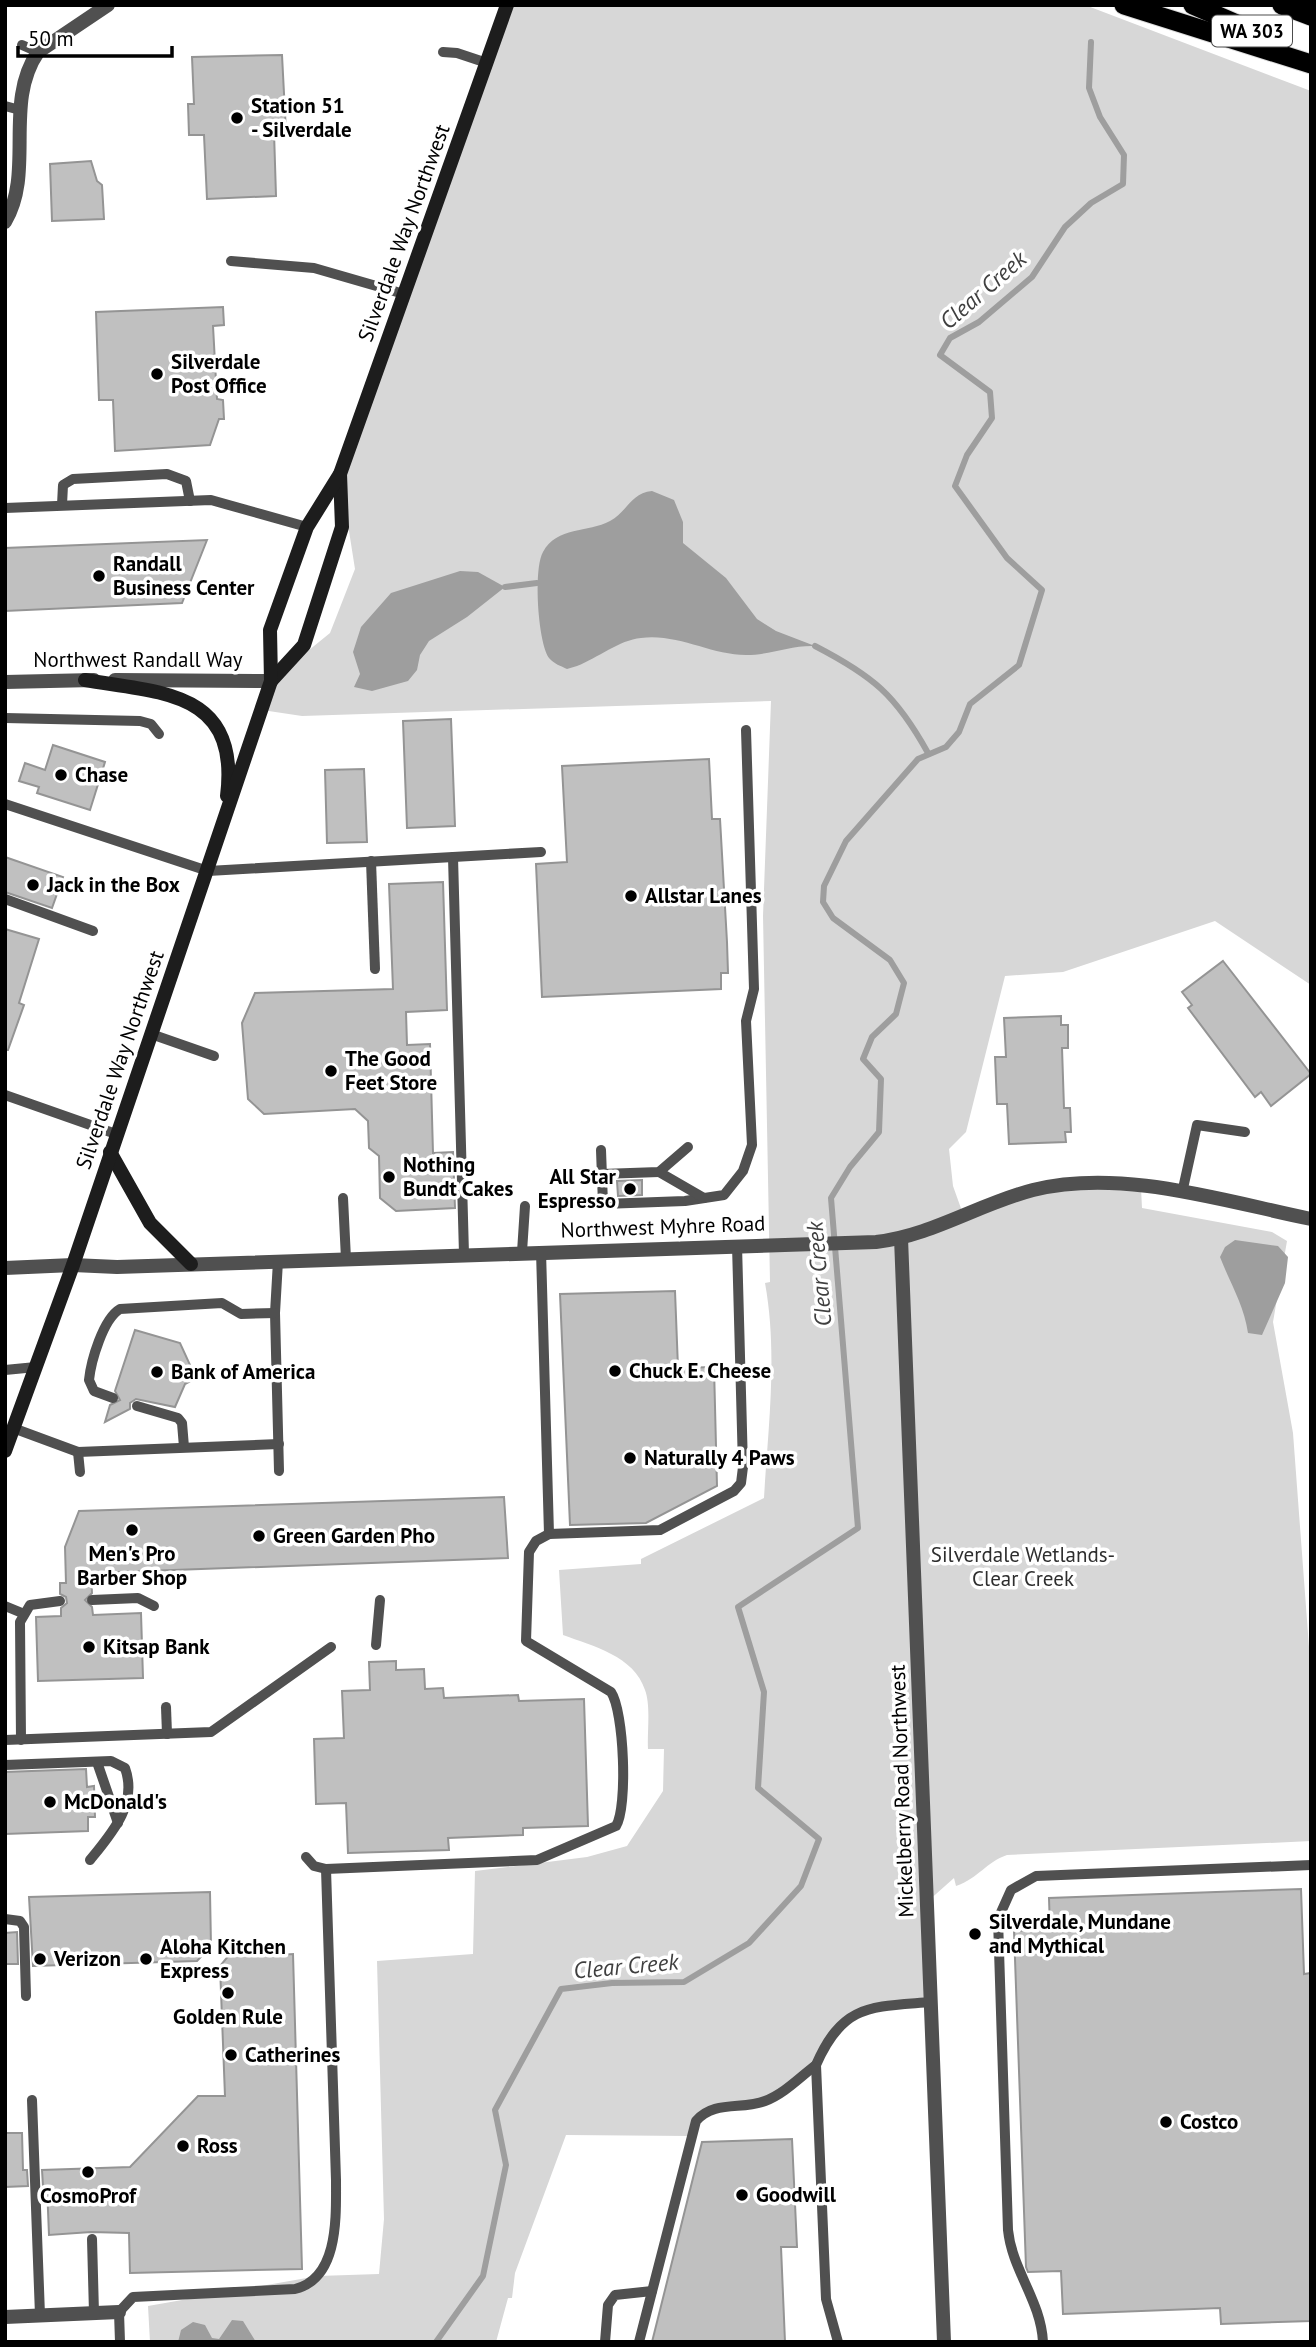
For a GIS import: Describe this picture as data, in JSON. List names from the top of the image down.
{
  "streets": {
    "highway": ["WA 303"],
    "main road": ["Silverdale Way Northwest"],
    "street": ["Northwest Randall Way", "Northwest Myhre Road", "Mickelberry Road Northwest"]
  },
  "crossings": [
    ["Silverdale Way Northwest", "Northwest Randall Way"],
    ["Silverdale Way Northwest", "Northwest Myhre Road"],
    ["Northwest Myhre Road", "Mickelberry Road Northwest"]
  ],
  "water": ["Clear Creek"],
  "parks": ["Silverdale Wetlands- Clear Creek"],
  "places": [
    "Station 51 - Silverdale",
    "Silverdale Post Office",
    "Randall Business Center",
    "Chase",
    "Jack in the Box",
    "Allstar Lanes",
    "The Good Feet Store",
    "Nothing Bundt Cakes",
    "All Star Espresso",
    "Chuck E. Cheese",
    "Bank of America",
    "Naturally 4 Paws",
    "Men's Pro Barber Shop",
    "Green Garden Pho",
    "Kitsap Bank",
    "McDonald's",
    "Silverdale, Mundane and Mythical",
    "Verizon",
    "Aloha Kitchen Express",
    "Golden Rule",
    "Catherines",
    "Costco",
    "Ross",
    "CosmoProf",
    "Goodwill"
  ],
  "scale_bar": "50 m"
}
